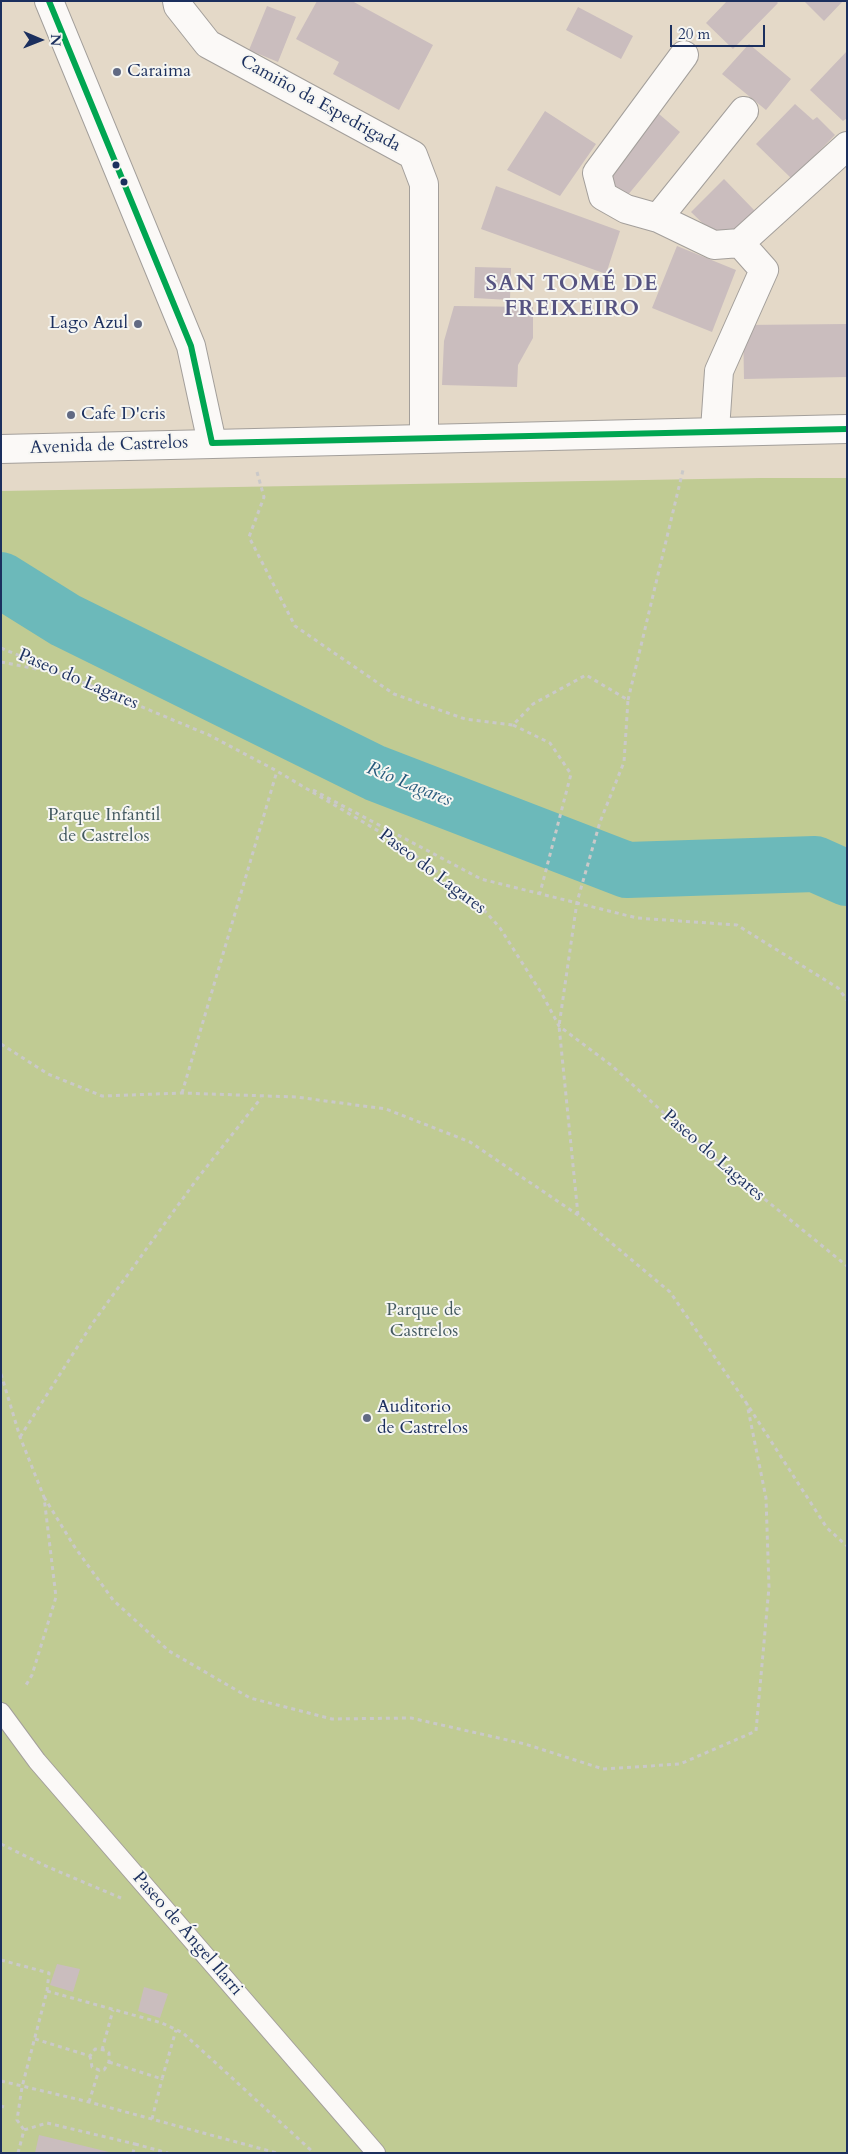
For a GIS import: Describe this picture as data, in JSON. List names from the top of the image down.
{
  "streets": {
    "street": ["Camiño da Espedrigada", "Avenida de Castrelos"],
    "lane": ["Paseo de Ángel Ilarri"],
    "path": ["Paseo do Lagares"]
  },
  "crossings": [
    ["Camiño da Espedrigada", "Avenida de Castrelos"]
  ],
  "districts": ["SAN TOMÉ DE FREIXEIRO"],
  "water": ["Río Lagares"],
  "parks": ["Parque Infantil de Castrelos", "Parque de Castrelos"],
  "places": [
    "Caraima",
    "Lago Azul",
    "Cafe D'cris",
    "Auditorio de Castrelos"
  ],
  "scale_bar": "20 m",
  "north": "right"
}
